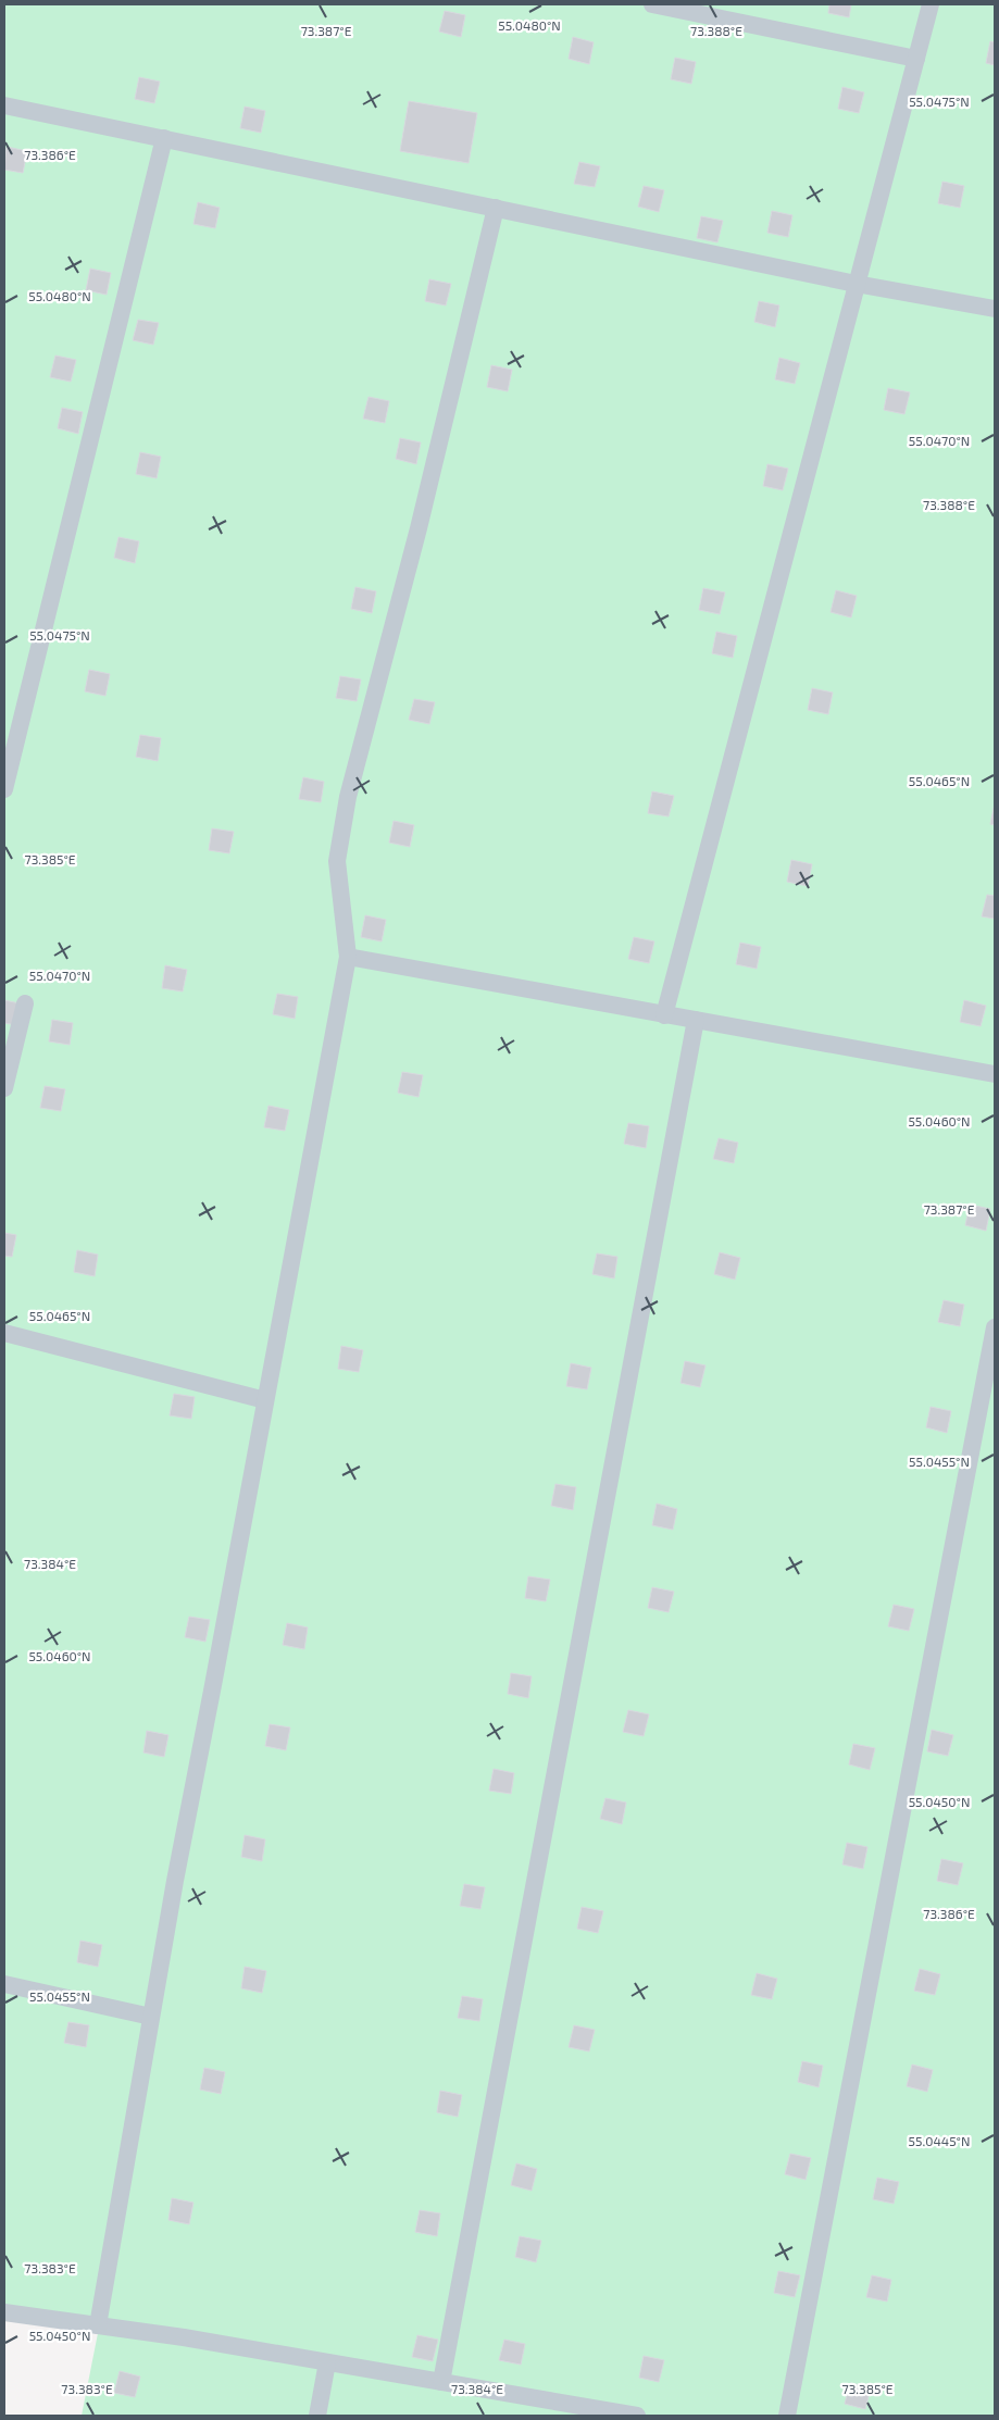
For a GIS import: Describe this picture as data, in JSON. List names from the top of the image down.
{
  "coordinates": [
    "55.0480°N",
    "73.387°E",
    "73.388°E",
    "55.0475°N",
    "73.386°E",
    "55.0470°N",
    "55.0465°N",
    "73.385°E",
    "55.0460°N",
    "55.0455°N",
    "73.384°E",
    "55.0450°N",
    "55.0445°N",
    "73.383°E"
  ]
}
